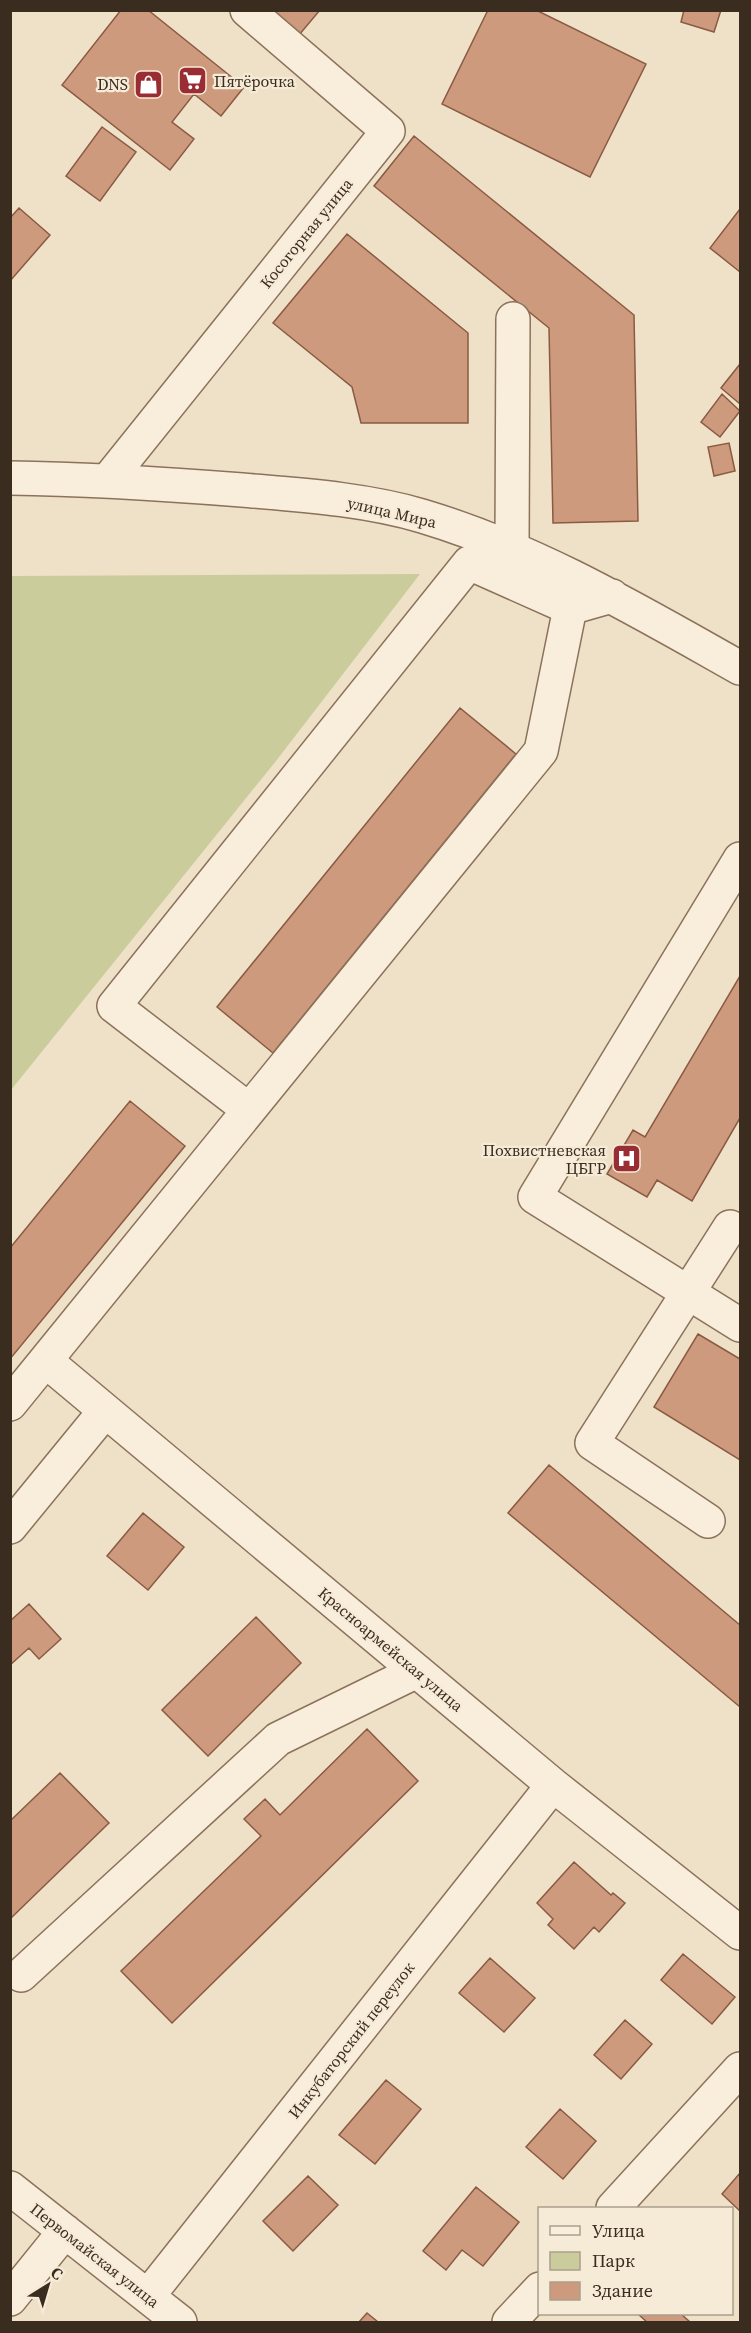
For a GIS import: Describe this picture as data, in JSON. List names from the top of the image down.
{
  "streets": {
    "street": [
      "Косогорная улица",
      "улица Мира",
      "Красноармейская улица",
      "Инкубаторский переулок",
      "Первомайская улица"
    ]
  },
  "crossings": [
    ["Косогорная улица", "улица Мира"],
    ["Красноармейская улица", "Инкубаторский переулок"],
    ["Инкубаторский переулок", "Первомайская улица"]
  ],
  "places": {
    "supermarket": ["Пятёрочка"],
    "shop": ["DNS"],
    "hospital": ["Похвистневская ЦБГР"]
  },
  "legend": ["Улица", "Парк", "Здание"],
  "north": "top right"
}
